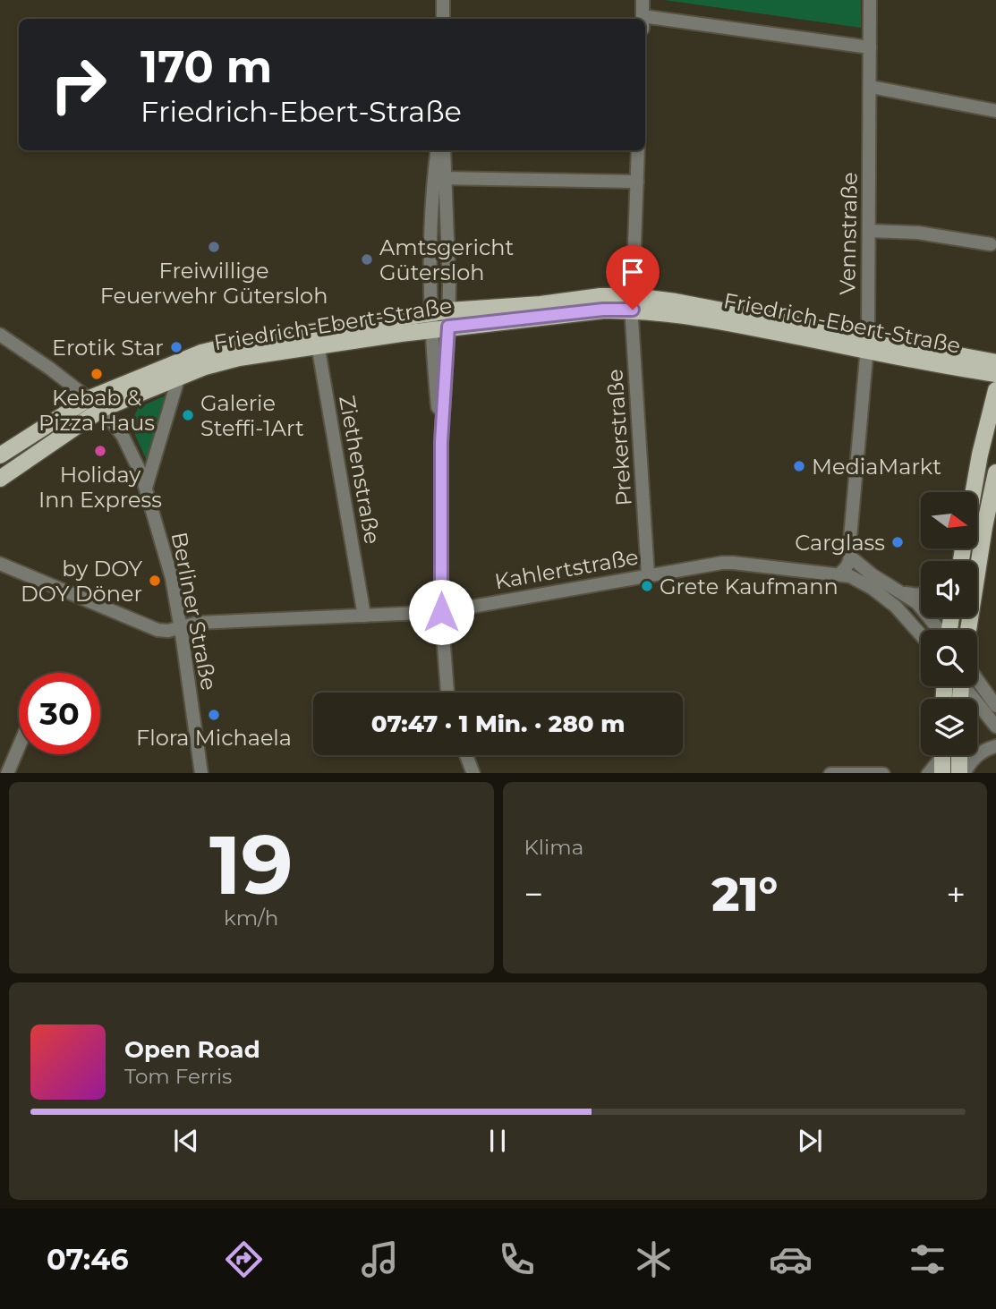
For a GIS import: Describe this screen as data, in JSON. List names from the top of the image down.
{
  "streets": {
    "main road": ["Friedrich-Ebert-Straße"],
    "street": [
      "Vennstraße",
      "Prekerstraße",
      "Ziethenstraße",
      "Kahlertstraße",
      "Berliner Straße"
    ]
  },
  "crossings": [
    ["Vennstraße", "Friedrich-Ebert-Straße"],
    ["Friedrich-Ebert-Straße", "Prekerstraße"],
    ["Friedrich-Ebert-Straße", "Ziethenstraße"],
    ["Friedrich-Ebert-Straße", "Berliner Straße"],
    ["Prekerstraße", "Kahlertstraße"],
    ["Ziethenstraße", "Kahlertstraße"],
    ["Kahlertstraße", "Berliner Straße"]
  ],
  "places": [
    "Freiwillige Feuerwehr Gütersloh",
    "Amtsgericht Gütersloh",
    "Erotik Star",
    "Kebab & Pizza Haus",
    "Galerie Steffi-1Art",
    "Holiday Inn Express",
    "MediaMarkt",
    "Carglass",
    "by DOY DOY Döner",
    "Grete Kaufmann",
    "Flora Michaela"
  ],
  "north": "right",
  "page": {
    "turn": ["170 m", "Friedrich-Ebert-Straße"],
    "limit": "30",
    "trip": "07:47 · 1 Min. · 280 m",
    "tile": [
      ["19", "km/h"],
      "Klima"
    ],
    "heat": ["−", "21°", "+"],
    "song": ["Open Road", "Tom Ferris"],
    "tabs": "07:46"
  }
}
